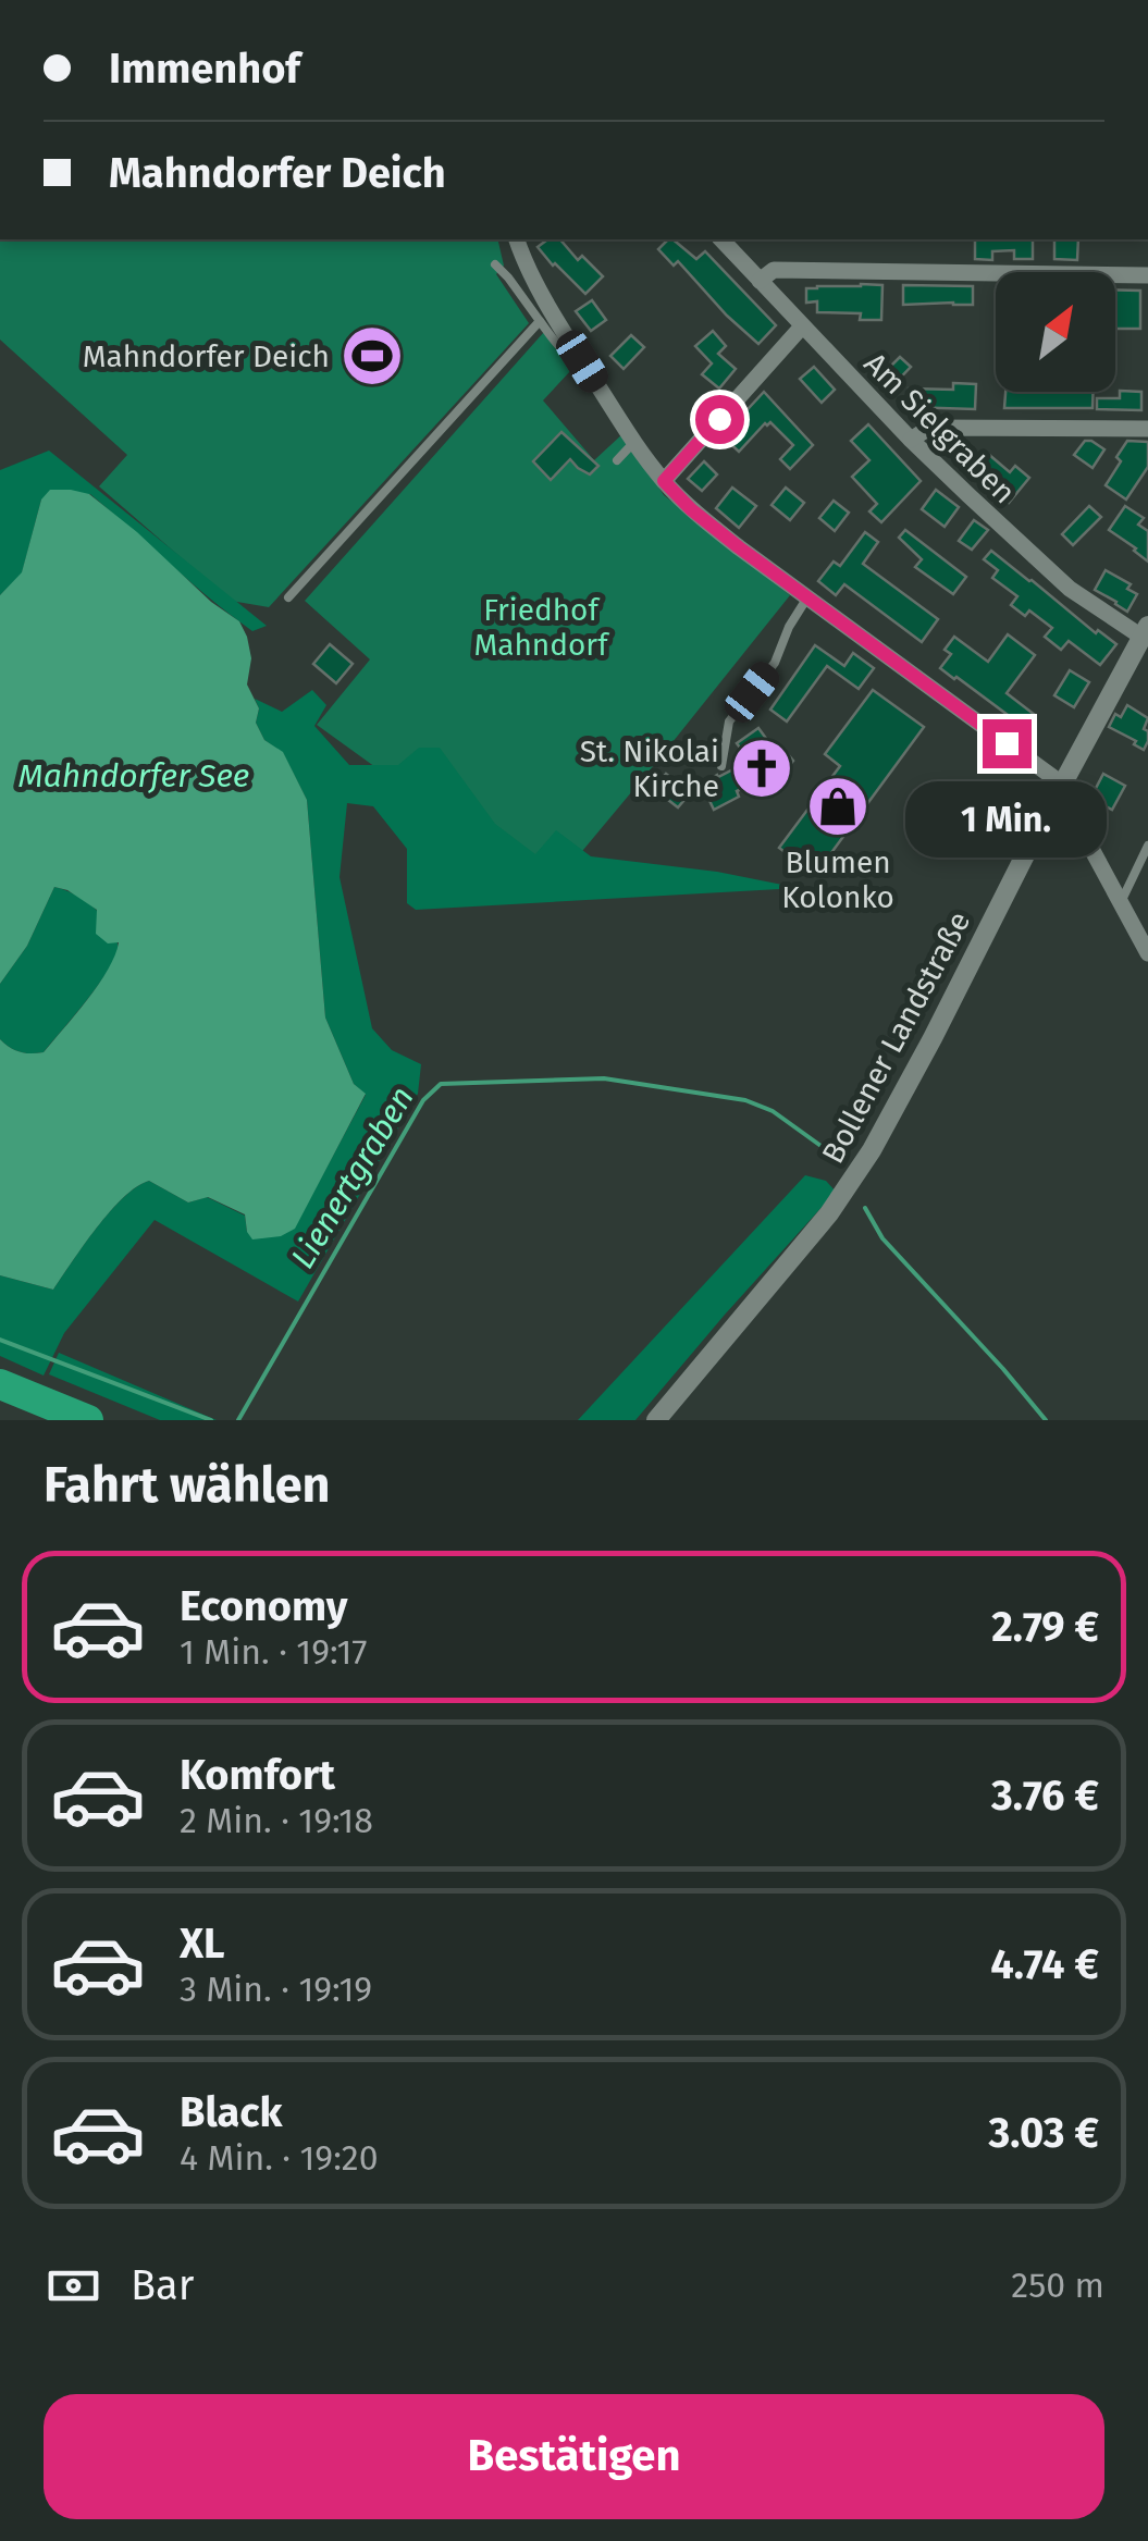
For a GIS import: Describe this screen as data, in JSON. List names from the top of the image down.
{
  "streets": {
    "street": ["Am Sielgraben", "Bollener Landstraße"]
  },
  "crossings": [
    ["Am Sielgraben", "Bollener Landstraße"]
  ],
  "water": ["Mahndorfer See", "Lienertgraben"],
  "parks": ["Friedhof Mahndorf"],
  "places": {
    "sports": ["Mahndorfer Deich"],
    "church": ["St. Nikolai Kirche"],
    "shop": ["Blumen Kolonko"]
  },
  "north": "top right",
  "page": {
    "banner": ["Immenhof", "Mahndorfer Deich"],
    "bubble": "1 Min.",
    "heading": "Fahrt wählen",
    "list": [
      {
        "name": "Economy",
        "note": "1 Min. · 19:17",
        "value": "2.79 €"
      },
      {
        "name": "Komfort",
        "note": "2 Min. · 19:18",
        "value": "3.76 €"
      },
      {
        "name": "XL",
        "note": "3 Min. · 19:19",
        "value": "4.74 €"
      },
      {
        "name": "Black",
        "note": "4 Min. · 19:20",
        "value": "3.03 €"
      }
    ],
    "pay": ["Bar", "250 m"],
    "buttons": "Bestätigen"
  }
}
